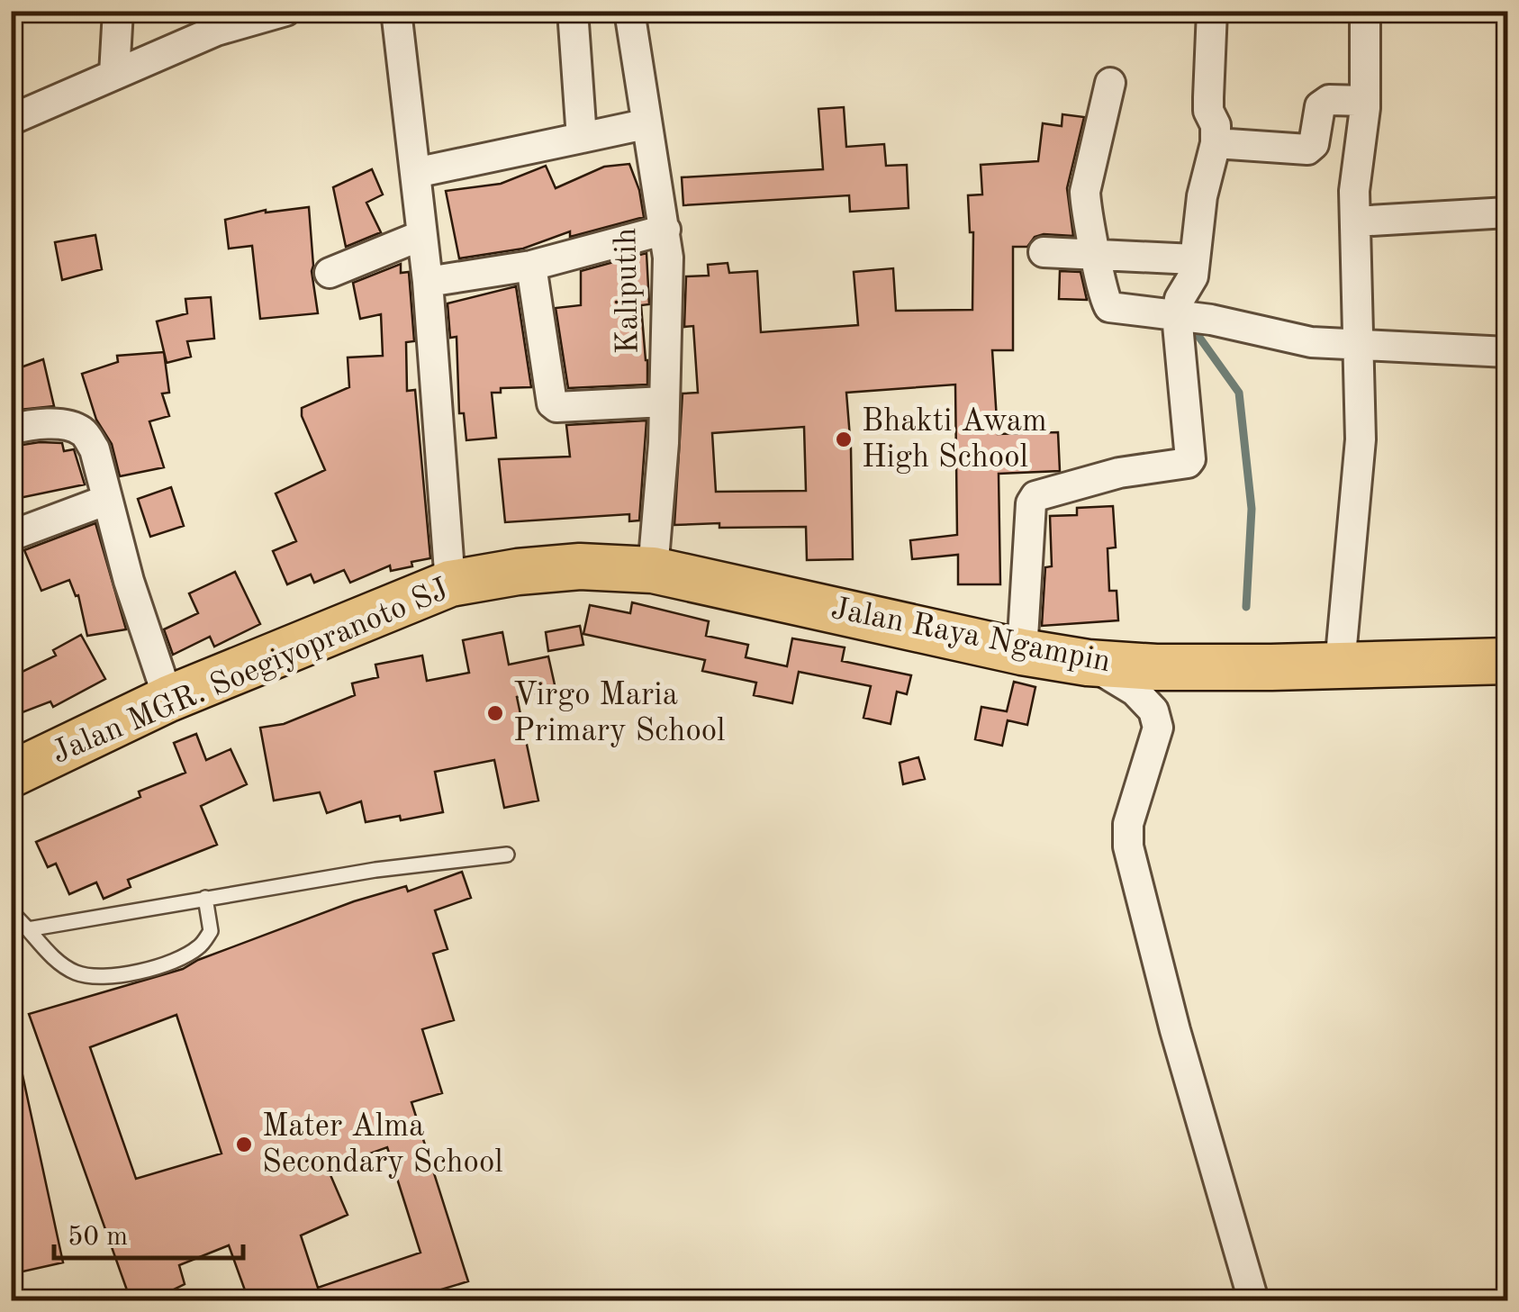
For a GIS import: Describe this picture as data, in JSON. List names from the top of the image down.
{
  "streets": {
    "main road": ["Jalan Raya Ngampin", "Jalan MGR. Soegiyopranoto SJ"],
    "street": ["Kaliputih"]
  },
  "crossings": [
    ["Kaliputih", "Jalan Raya Ngampin"],
    ["Kaliputih", "Jalan MGR. Soegiyopranoto SJ"],
    ["Jalan Raya Ngampin", "Jalan MGR. Soegiyopranoto SJ"]
  ],
  "places": ["Bhakti Awam High School", "Virgo Maria Primary School", "Mater Alma Secondary School"],
  "scale_bar": "50 m"
}
